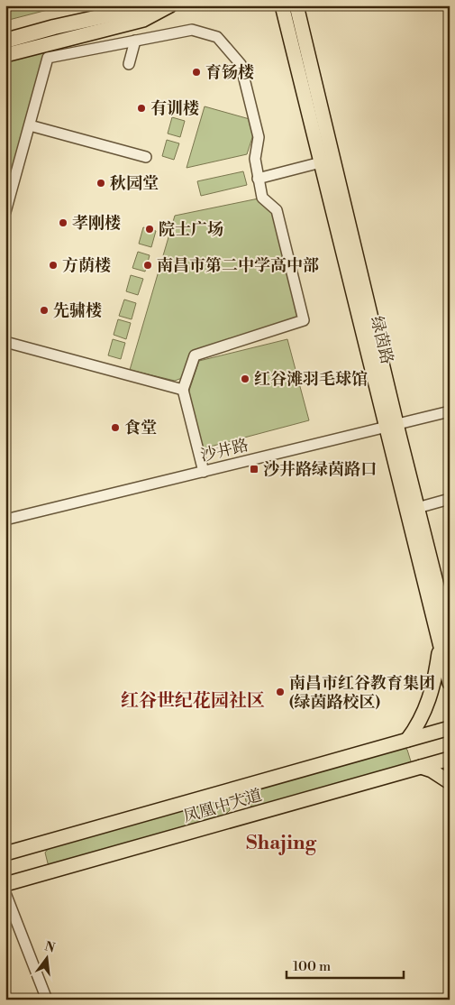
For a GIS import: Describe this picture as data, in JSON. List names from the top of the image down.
{
  "streets": {
    "main road": ["绿茵路", "凤凰中大道"],
    "street": ["沙井路"]
  },
  "crossings": [
    ["绿茵路", "沙井路"]
  ],
  "districts": ["红谷世纪花园社区", "Shajing"],
  "places": {
    "other": [
      "育钖楼",
      "有训楼",
      "秋园堂",
      "孝刚楼",
      "院士广场",
      "方荫楼",
      "南昌市第二中学高中部",
      "先骕楼",
      "红谷滩羽毛球馆",
      "食堂",
      "南昌市红谷教育集团 (绿茵路校区)"
    ],
    "transit": ["沙井路绿茵路口"]
  },
  "scale_bar": "100 m",
  "north": "top"
}
